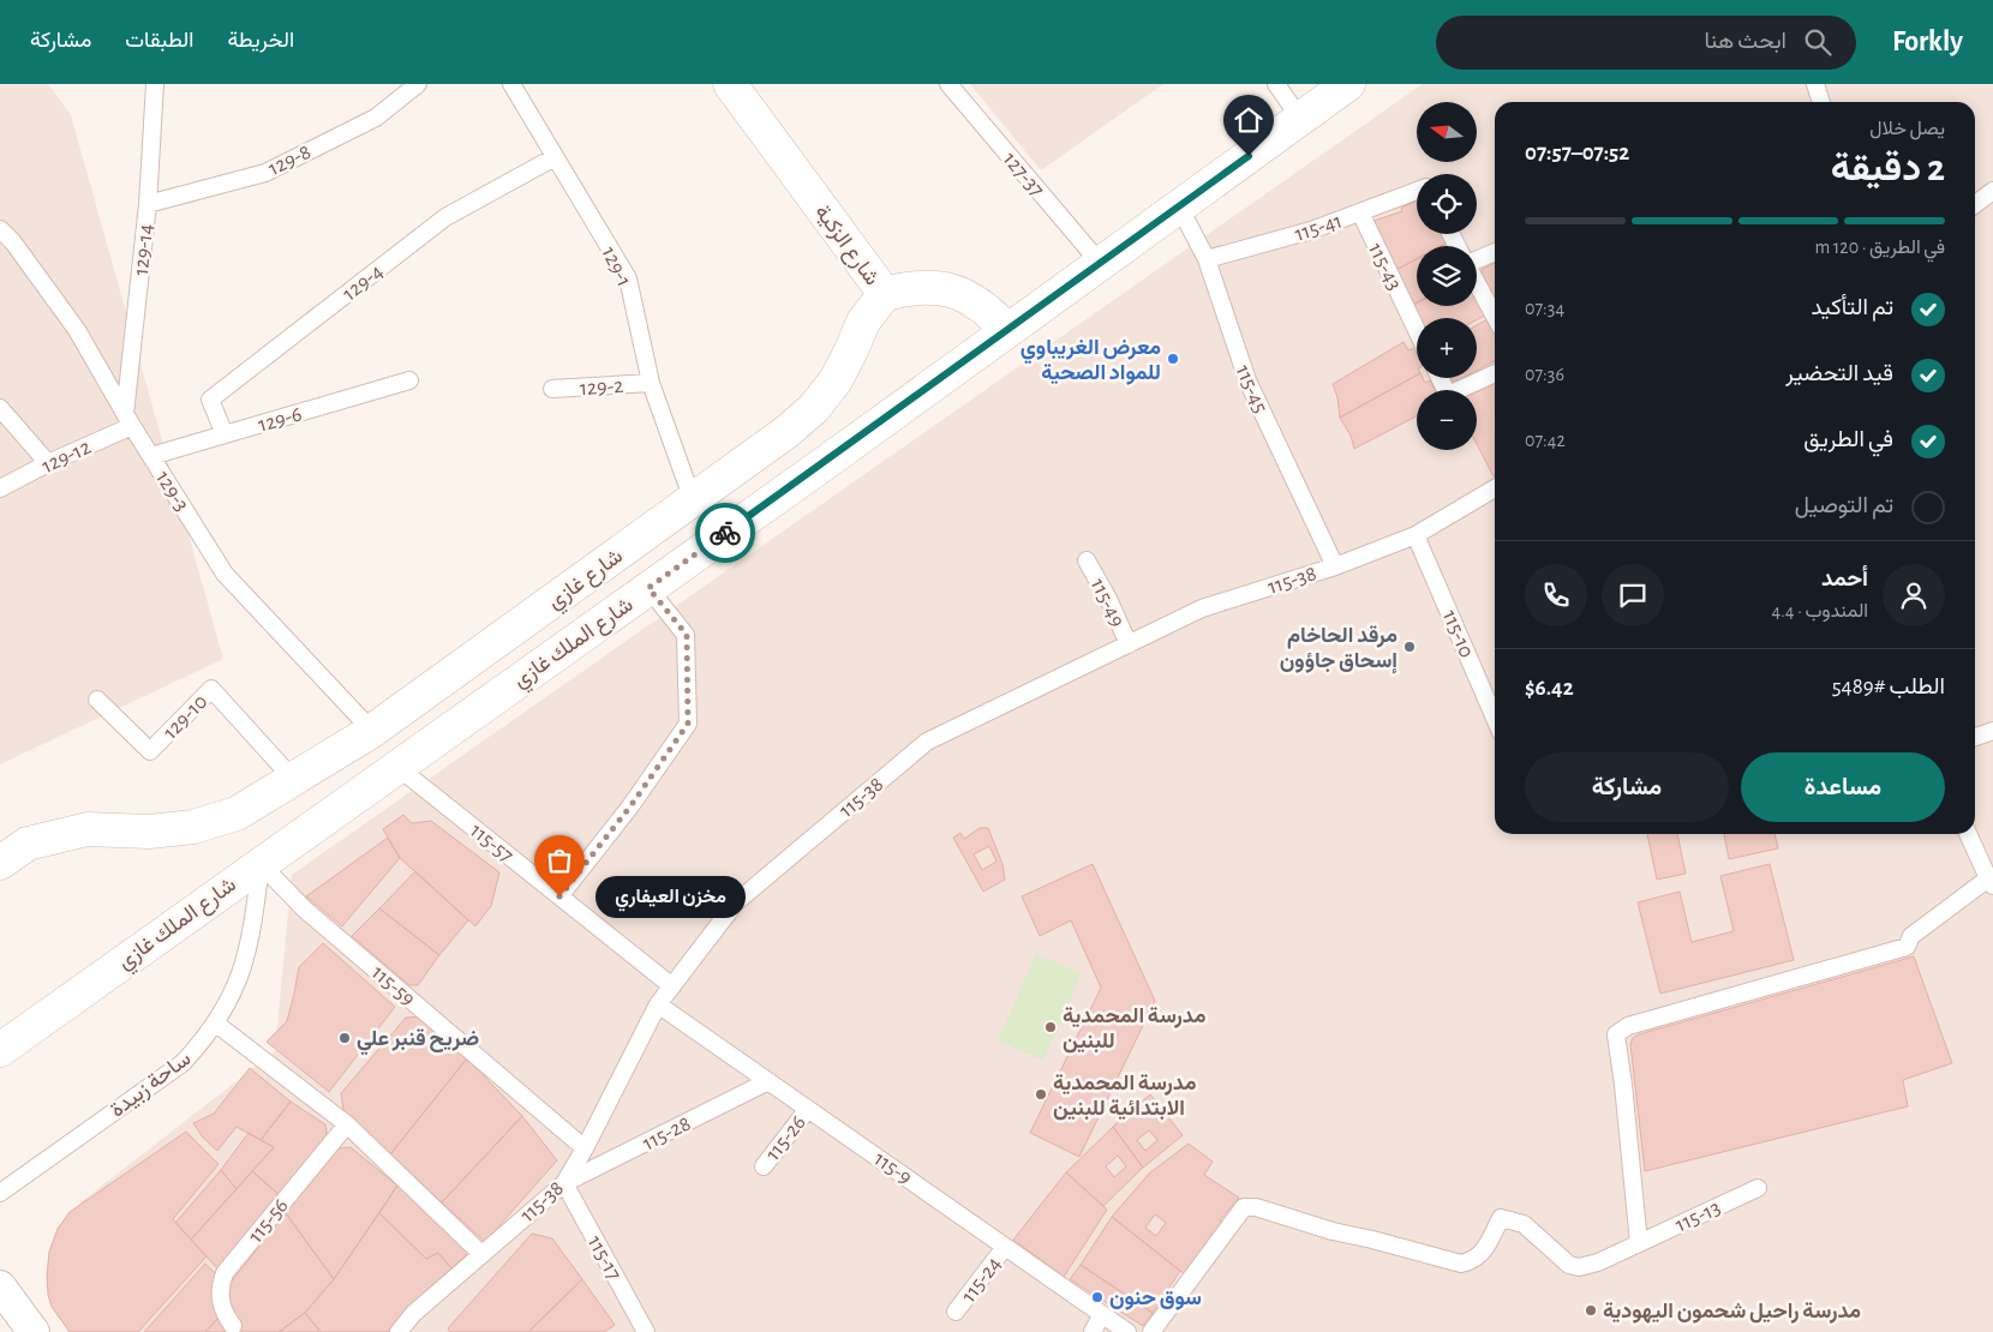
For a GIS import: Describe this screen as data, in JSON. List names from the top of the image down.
{
  "streets": {
    "street": ["شارع الزكية", "شارع غازي", "شارع الملك غازي"],
    "lane": [
      "129-8",
      "127-37",
      "115-41",
      "129-14",
      "129-1",
      "115-43",
      "129-4",
      "129-2",
      "115-45",
      "129-6",
      "129-12",
      "129-3",
      "115-38",
      "115-49",
      "115-10",
      "129-10",
      "115-57",
      "115-59",
      "ساحة زبيدة",
      "115-28",
      "115-26",
      "115-9",
      "115-13",
      "115-56",
      "115-17",
      "115-24"
    ]
  },
  "crossings": [
    ["129-8", "129-14"],
    ["127-37", "شارع الملك غازي"],
    ["115-41", "115-43"],
    ["115-41", "115-45"],
    ["شارع الزكية", "شارع غازي"],
    ["شارع الزكية", "شارع الملك غازي"],
    ["129-14", "129-12"],
    ["129-14", "129-3"],
    ["129-1", "129-4"],
    ["129-1", "129-2"],
    ["129-1", "شارع غازي"],
    ["129-4", "129-6"],
    ["115-45", "115-38"],
    ["115-45", "شارع الملك غازي"],
    ["129-6", "129-3"],
    ["129-12", "129-3"],
    ["129-3", "شارع غازي"],
    ["شارع غازي", "129-10"],
    ["115-38", "115-49"],
    ["115-38", "115-10"],
    ["115-38", "115-57"],
    ["115-38", "115-59"],
    ["115-38", "115-28"],
    ["115-38", "115-9"],
    ["115-38", "115-17"],
    ["شارع الملك غازي", "115-57"],
    ["شارع الملك غازي", "115-59"],
    ["شارع الملك غازي", "ساحة زبيدة"],
    ["115-59", "ساحة زبيدة"],
    ["115-28", "115-9"],
    ["115-28", "115-17"],
    ["115-26", "115-9"],
    ["115-9", "115-24"]
  ],
  "places": [
    "معرض الغريباوي للمواد الصحية",
    "مرقد الحاخام إسحاق جاؤون",
    "مخزن العيفاري",
    "مدرسة المحمدية للبنين",
    "ضريح قنبر علي",
    "مدرسة المحمدية الابتدائية للبنين",
    "سوق حنون",
    "مدرسة راحيل شحمون اليهودية"
  ],
  "north": "left",
  "page": {
    "header": "Forkly",
    "search": "ابحث هنا",
    "nav": ["الخريطة", "الطبقات", "مشاركة"],
    "map_buttons": ["+", "−"],
    "heading": ["2 دقيقة", "يصل خلال", "07:52–07:57"],
    "panel": [
      "أحمد",
      "المندوب · 4.4",
      "الطلب #5489",
      "$6.42"
    ],
    "bar": "في الطريق · 120 m",
    "list": [
      ["تم التأكيد", "07:34"],
      ["قيد التحضير", "07:36"],
      ["في الطريق", "07:42"],
      "تم التوصيل"
    ],
    "buttons": ["مساعدة", "مشاركة"],
    "bubble": "مخزن العيفاري"
  }
}
